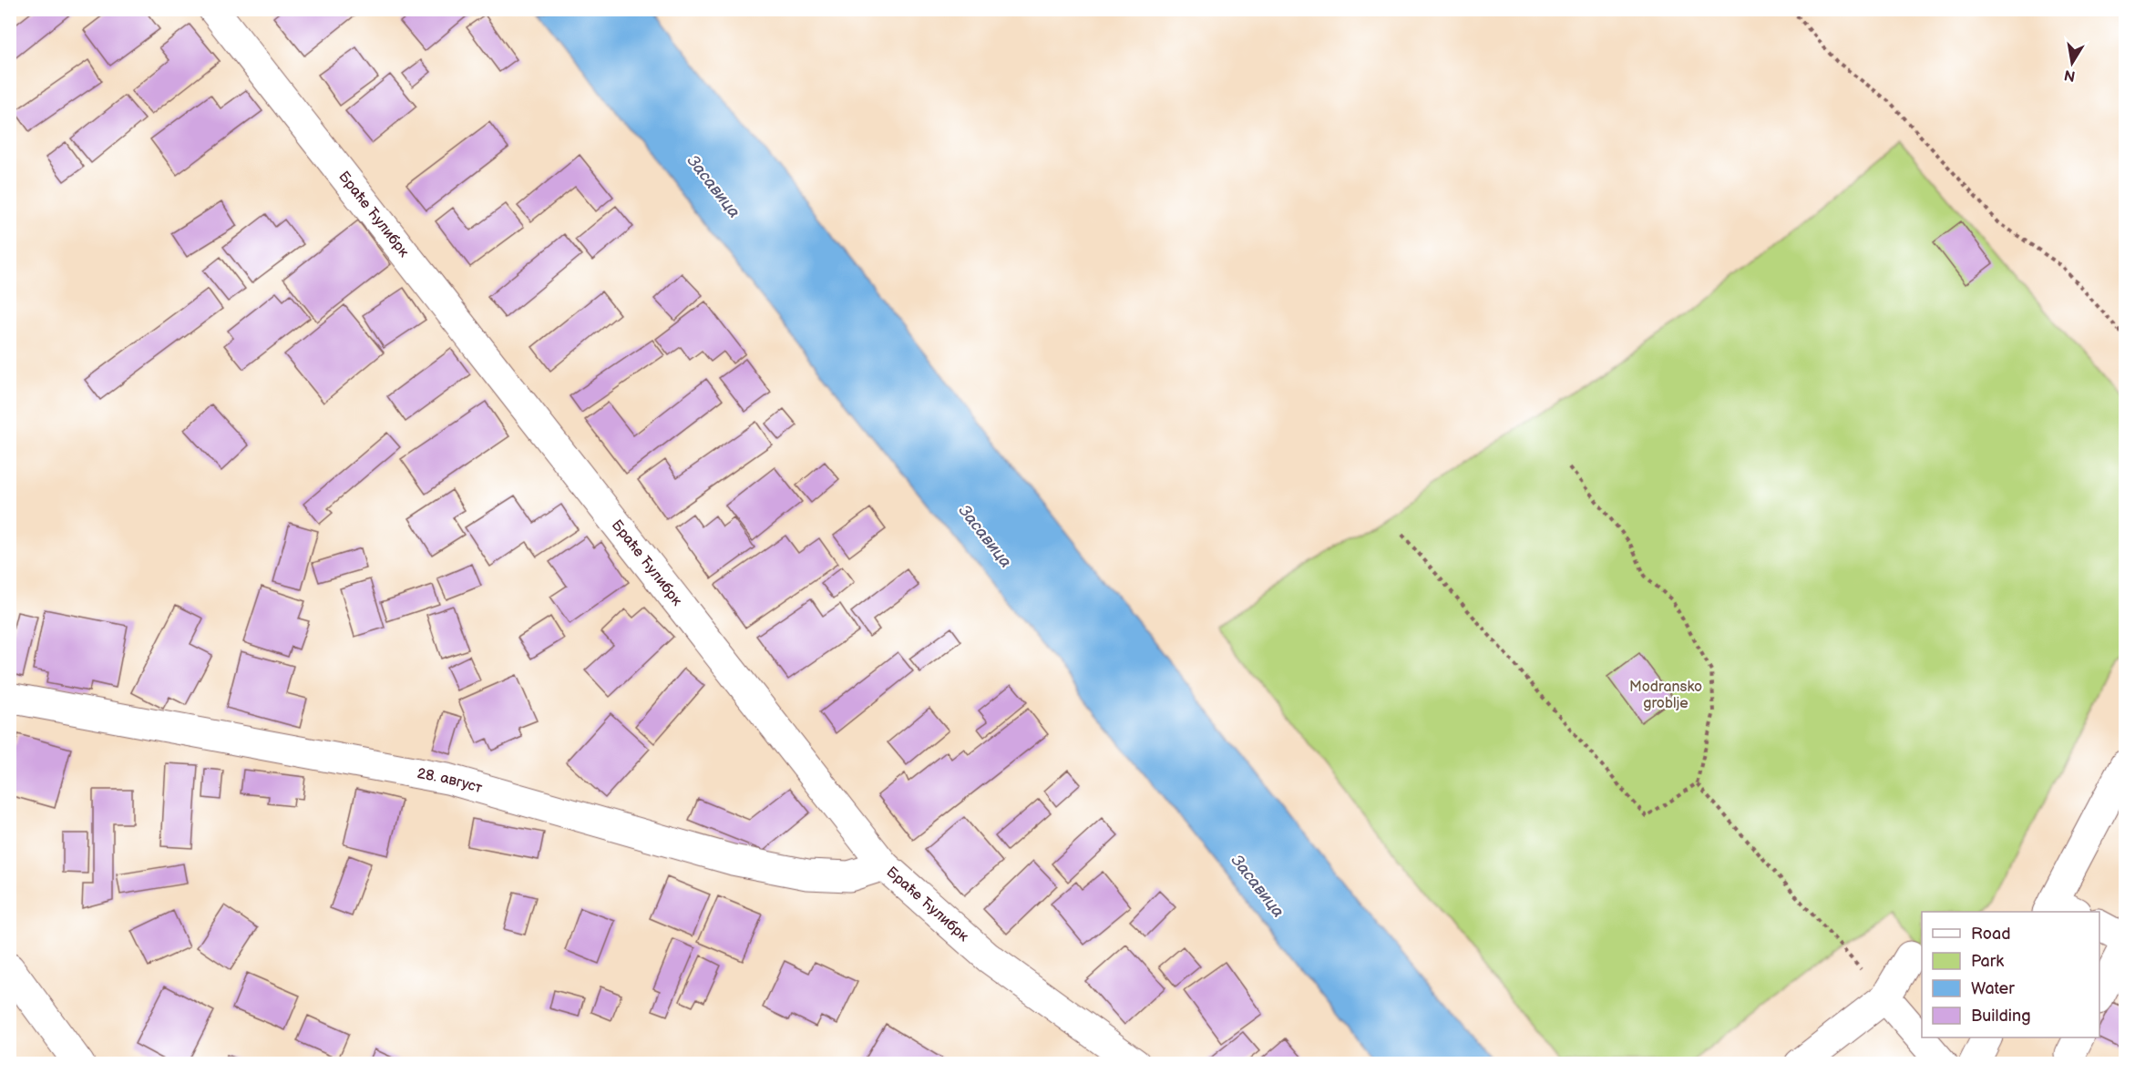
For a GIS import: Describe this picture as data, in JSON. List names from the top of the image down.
{
  "streets": {
    "street": ["Браће Ћулибрк", "28. август"]
  },
  "crossings": [
    ["Браће Ћулибрк", "28. август"]
  ],
  "water": ["Засавица"],
  "parks": ["Modransko groblje"],
  "legend": [
    "Road",
    "Park",
    "Water",
    "Building"
  ],
  "north": "bottom"
}
